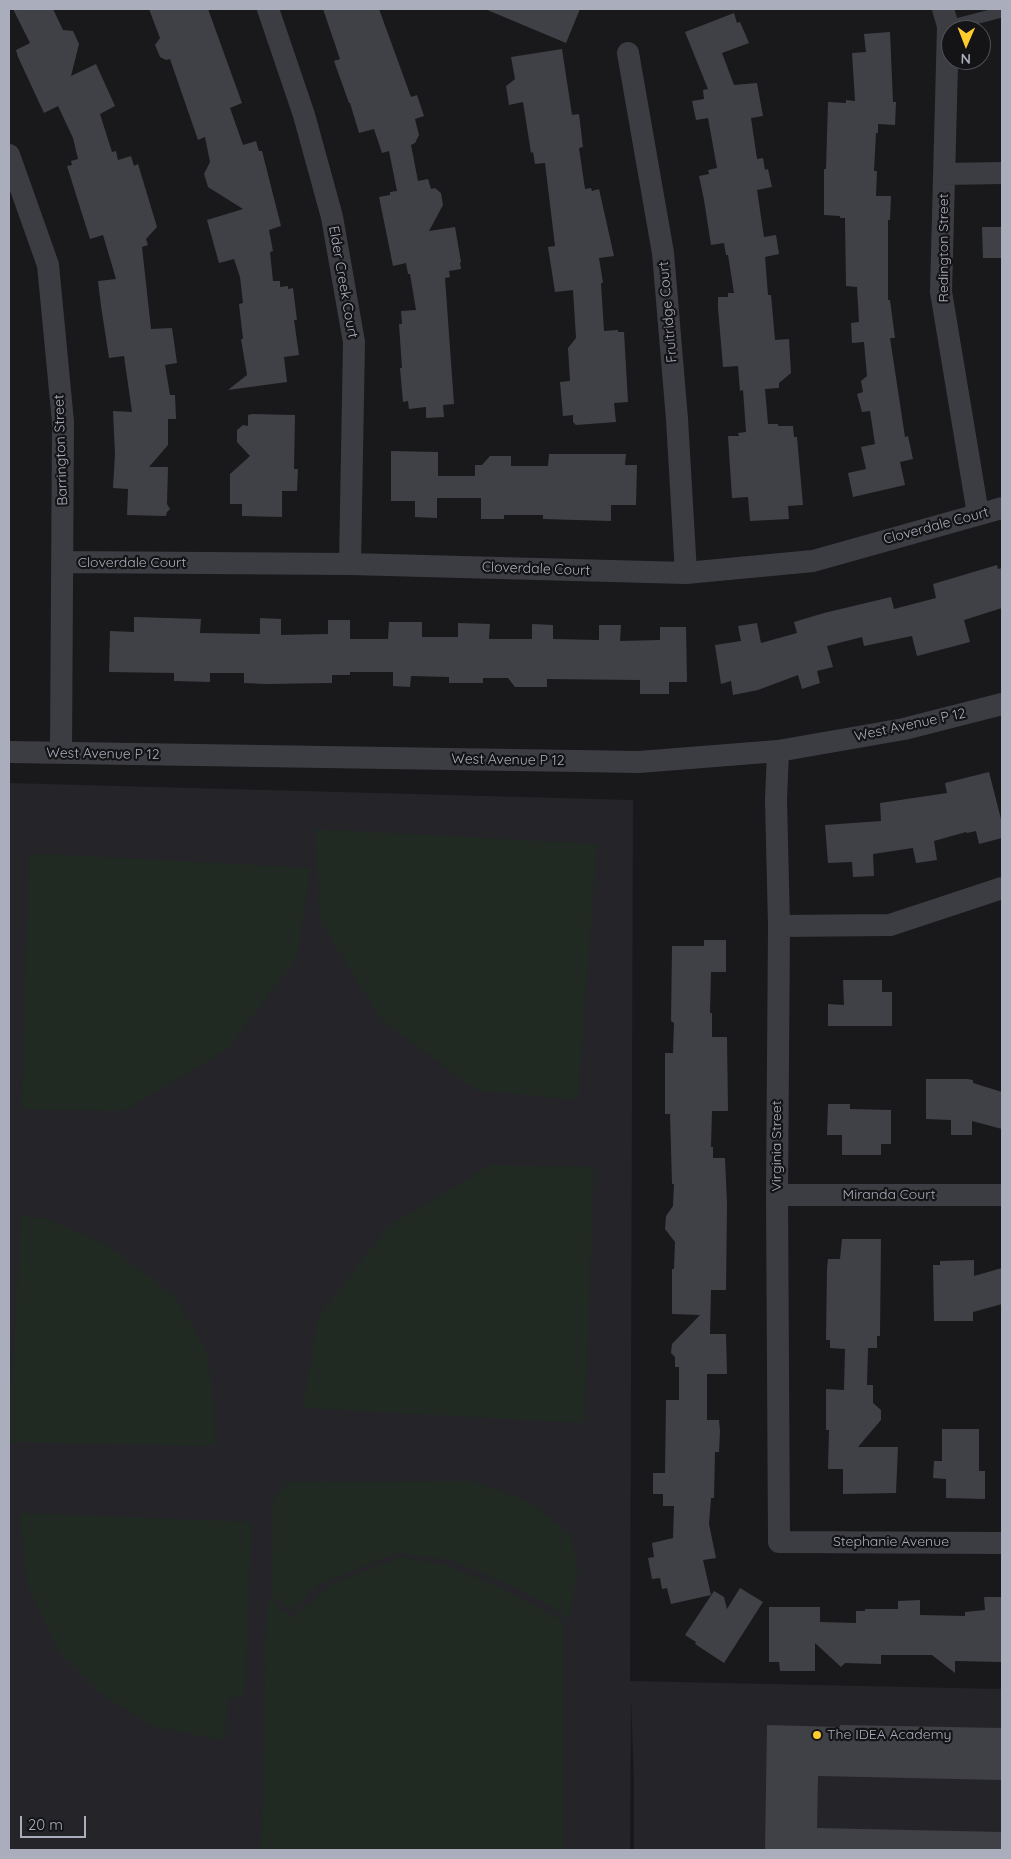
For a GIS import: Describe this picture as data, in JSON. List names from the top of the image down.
{
  "streets": {
    "street": [
      "Redington Street",
      "Elder Creek Court",
      "Fruitridge Court",
      "Barrington Street",
      "Cloverdale Court",
      "West Avenue P 12",
      "Virginia Street",
      "Miranda Court",
      "Stephanie Avenue"
    ]
  },
  "crossings": [
    ["Redington Street", "Cloverdale Court"],
    ["Elder Creek Court", "Cloverdale Court"],
    ["Fruitridge Court", "Cloverdale Court"],
    ["Barrington Street", "Cloverdale Court"],
    ["Barrington Street", "West Avenue P 12"],
    ["West Avenue P 12", "Virginia Street"],
    ["Virginia Street", "Miranda Court"],
    ["Virginia Street", "Stephanie Avenue"]
  ],
  "places": ["The IDEA Academy"],
  "scale_bar": "20 m",
  "north": "bottom"
}
